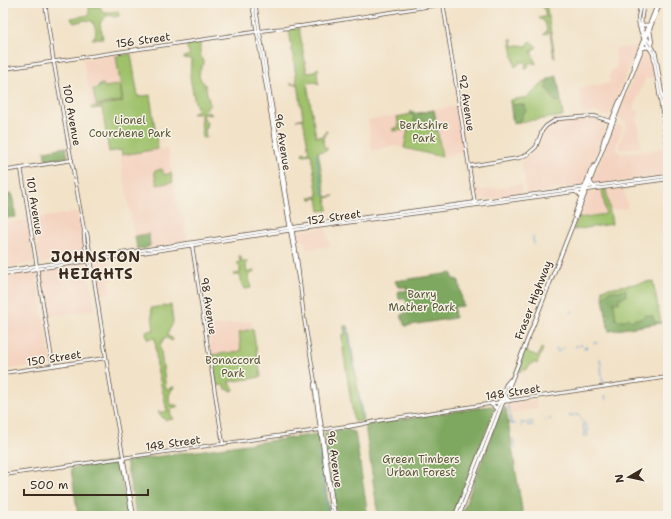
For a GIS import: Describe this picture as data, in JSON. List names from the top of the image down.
{
  "streets": {
    "main road": [
      "156 Street",
      "92 Avenue",
      "100 Avenue",
      "96 Avenue",
      "101 Avenue",
      "152 Street",
      "Fraser Highway",
      "98 Avenue",
      "150 Street",
      "148 Street"
    ]
  },
  "crossings": [
    ["156 Street", "92 Avenue"],
    ["156 Street", "100 Avenue"],
    ["156 Street", "96 Avenue"],
    ["92 Avenue", "152 Street"],
    ["100 Avenue", "152 Street"],
    ["100 Avenue", "150 Street"],
    ["100 Avenue", "148 Street"],
    ["96 Avenue", "152 Street"],
    ["96 Avenue", "148 Street"],
    ["101 Avenue", "152 Street"],
    ["101 Avenue", "150 Street"],
    ["152 Street", "Fraser Highway"],
    ["152 Street", "98 Avenue"],
    ["Fraser Highway", "148 Street"],
    ["98 Avenue", "148 Street"]
  ],
  "districts": ["JOHNSTON HEIGHTS"],
  "parks": [
    "Lionel Courchene Park",
    "Berkshire Park",
    "Barry Mather Park",
    "Bonaccord Park",
    "Green Timbers Urban Forest"
  ],
  "scale_bar": "500 m",
  "north": "left"
}
